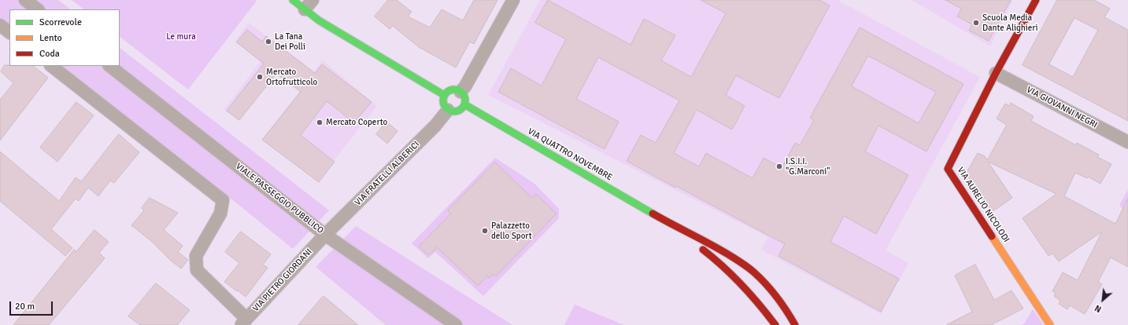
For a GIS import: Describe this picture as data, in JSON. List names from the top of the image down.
{
  "streets": {
    "main road": ["VIA QUATTRO NOVEMBRE", "VIA AURELIO NICOLODI"],
    "street": [
      "VIA GIOVANNI NEGRI",
      "VIA FRATELLI ALBERICI",
      "VIALE PASSEGGIO PUBBLICO",
      "VIA PIETRO GIORDANI"
    ]
  },
  "crossings": [
    ["VIA GIOVANNI NEGRI", "VIA AURELIO NICOLODI"],
    ["VIA QUATTRO NOVEMBRE", "VIA FRATELLI ALBERICI"],
    ["VIA FRATELLI ALBERICI", "VIALE PASSEGGIO PUBBLICO"],
    ["VIA FRATELLI ALBERICI", "VIA PIETRO GIORDANI"],
    ["VIALE PASSEGGIO PUBBLICO", "VIA PIETRO GIORDANI"]
  ],
  "parks": ["Le mura"],
  "places": [
    "Scuola Media Dante Alighieri",
    "La Tana Dei Polli",
    "Mercato Ortofrutticolo",
    "Mercato Coperto",
    "I.S.I.I. \"G.Marconi\"",
    "Palazzetto dello Sport"
  ],
  "legend": ["Scorrevole", "Lento", "Coda"],
  "scale_bar": "20 m",
  "north": "bottom left"
}
